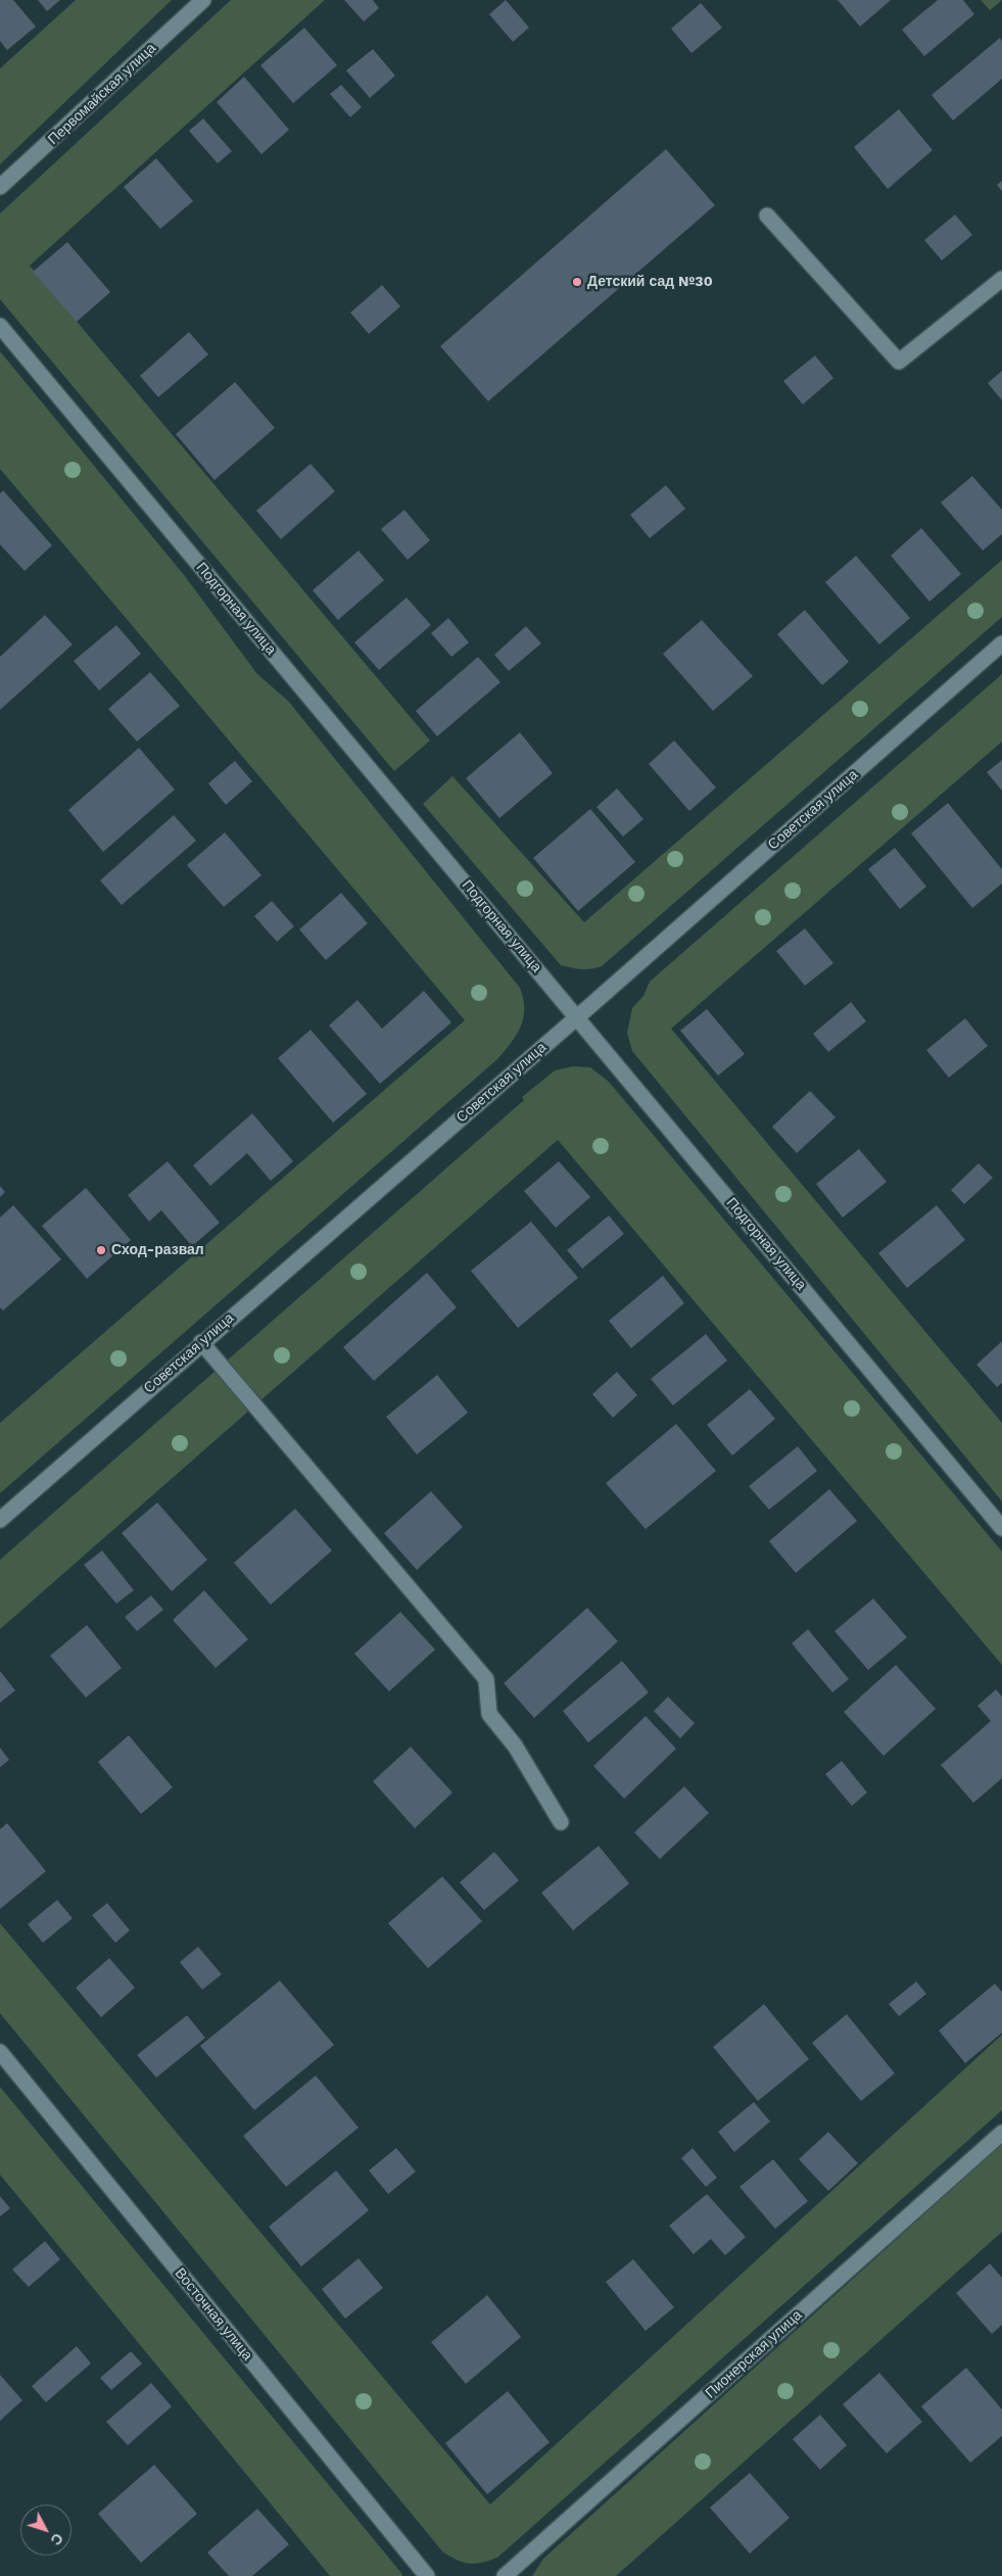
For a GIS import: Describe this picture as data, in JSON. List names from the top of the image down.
{
  "streets": {
    "street": [
      "Первомайская улица",
      "Подгорная улица",
      "Советская улица",
      "Восточная улица",
      "Пионерская улица"
    ]
  },
  "crossings": [
    ["Подгорная улица", "Советская улица"]
  ],
  "places": ["Детский сад №30", "Сход-развал"],
  "north": "bottom right"
}
